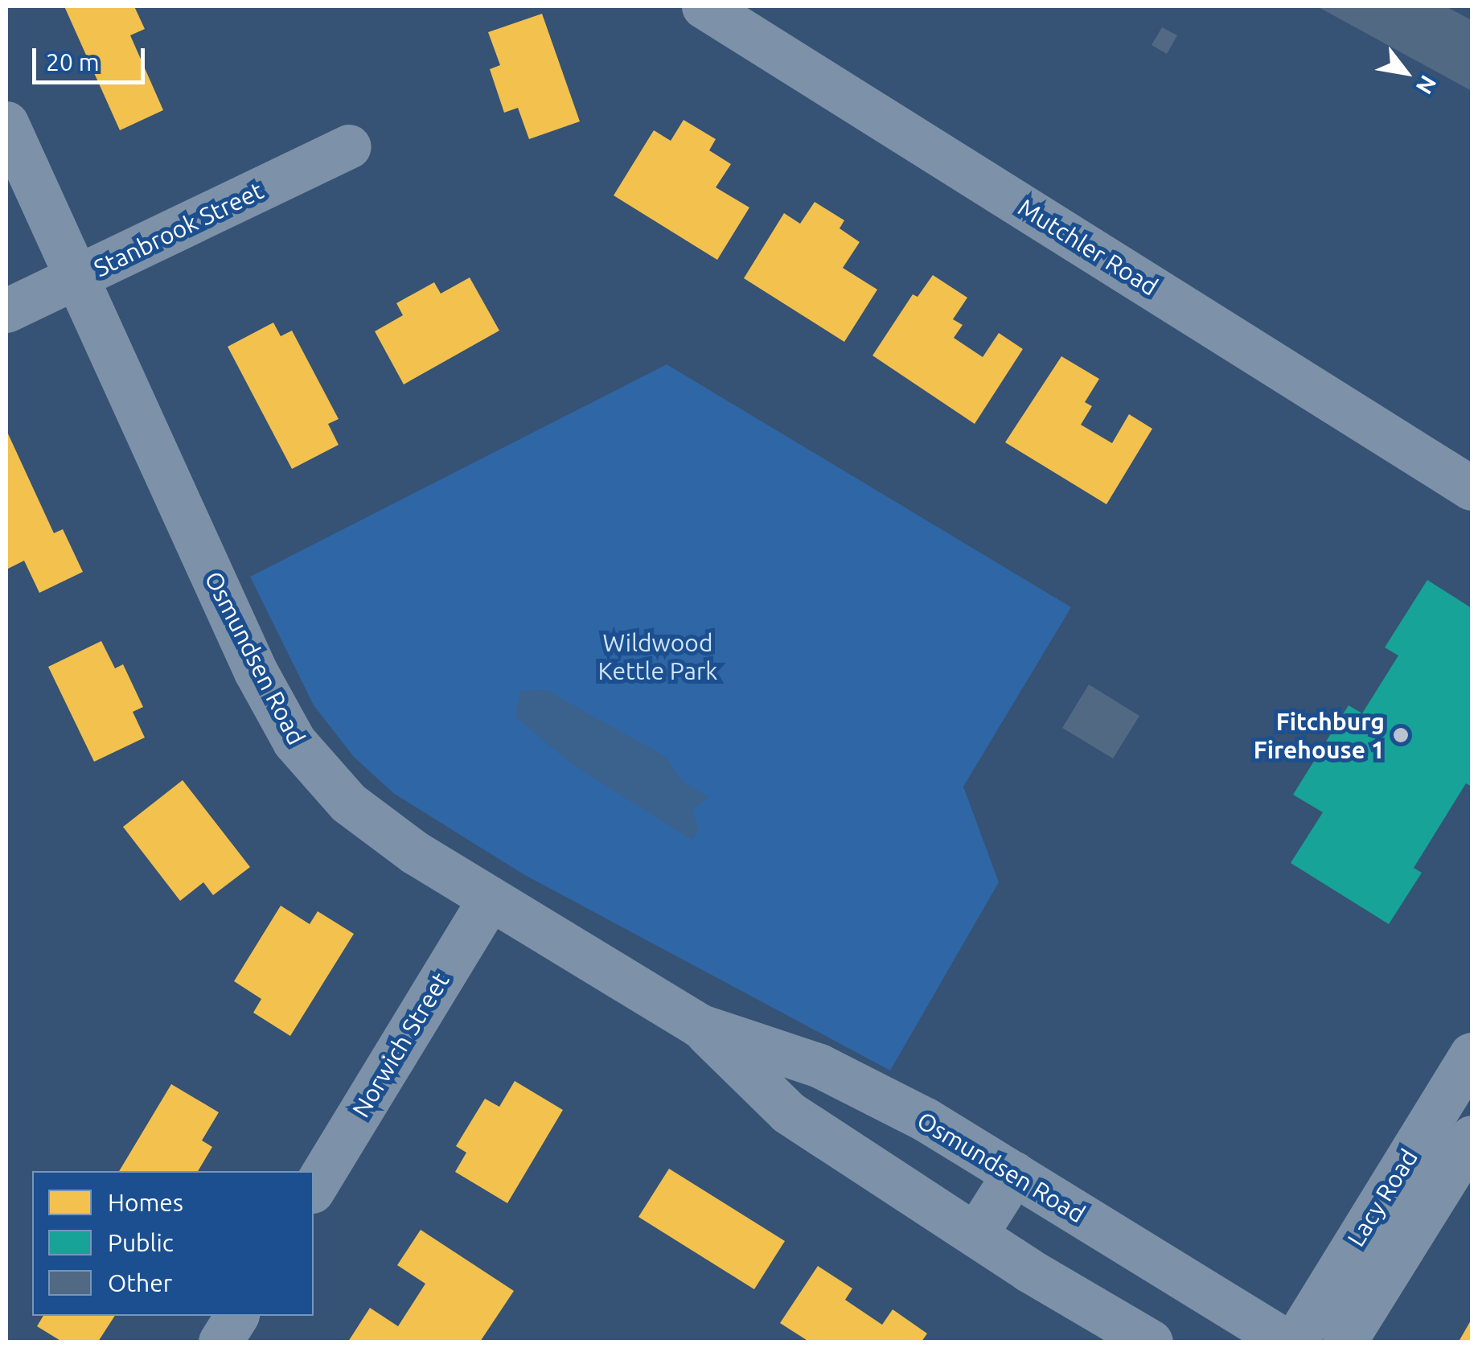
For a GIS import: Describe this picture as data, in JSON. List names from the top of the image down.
{
  "streets": {
    "street": [
      "Stanbrook Street",
      "Mutchler Road",
      "Osmundsen Road",
      "Norwich Street",
      "Lacy Road"
    ]
  },
  "crossings": [
    ["Stanbrook Street", "Osmundsen Road"],
    ["Osmundsen Road", "Norwich Street"]
  ],
  "parks": ["Wildwood Kettle Park"],
  "places": ["Fitchburg Firehouse 1"],
  "legend": ["Homes", "Public", "Other"],
  "scale_bar": "20 m",
  "north": "bottom right"
}
